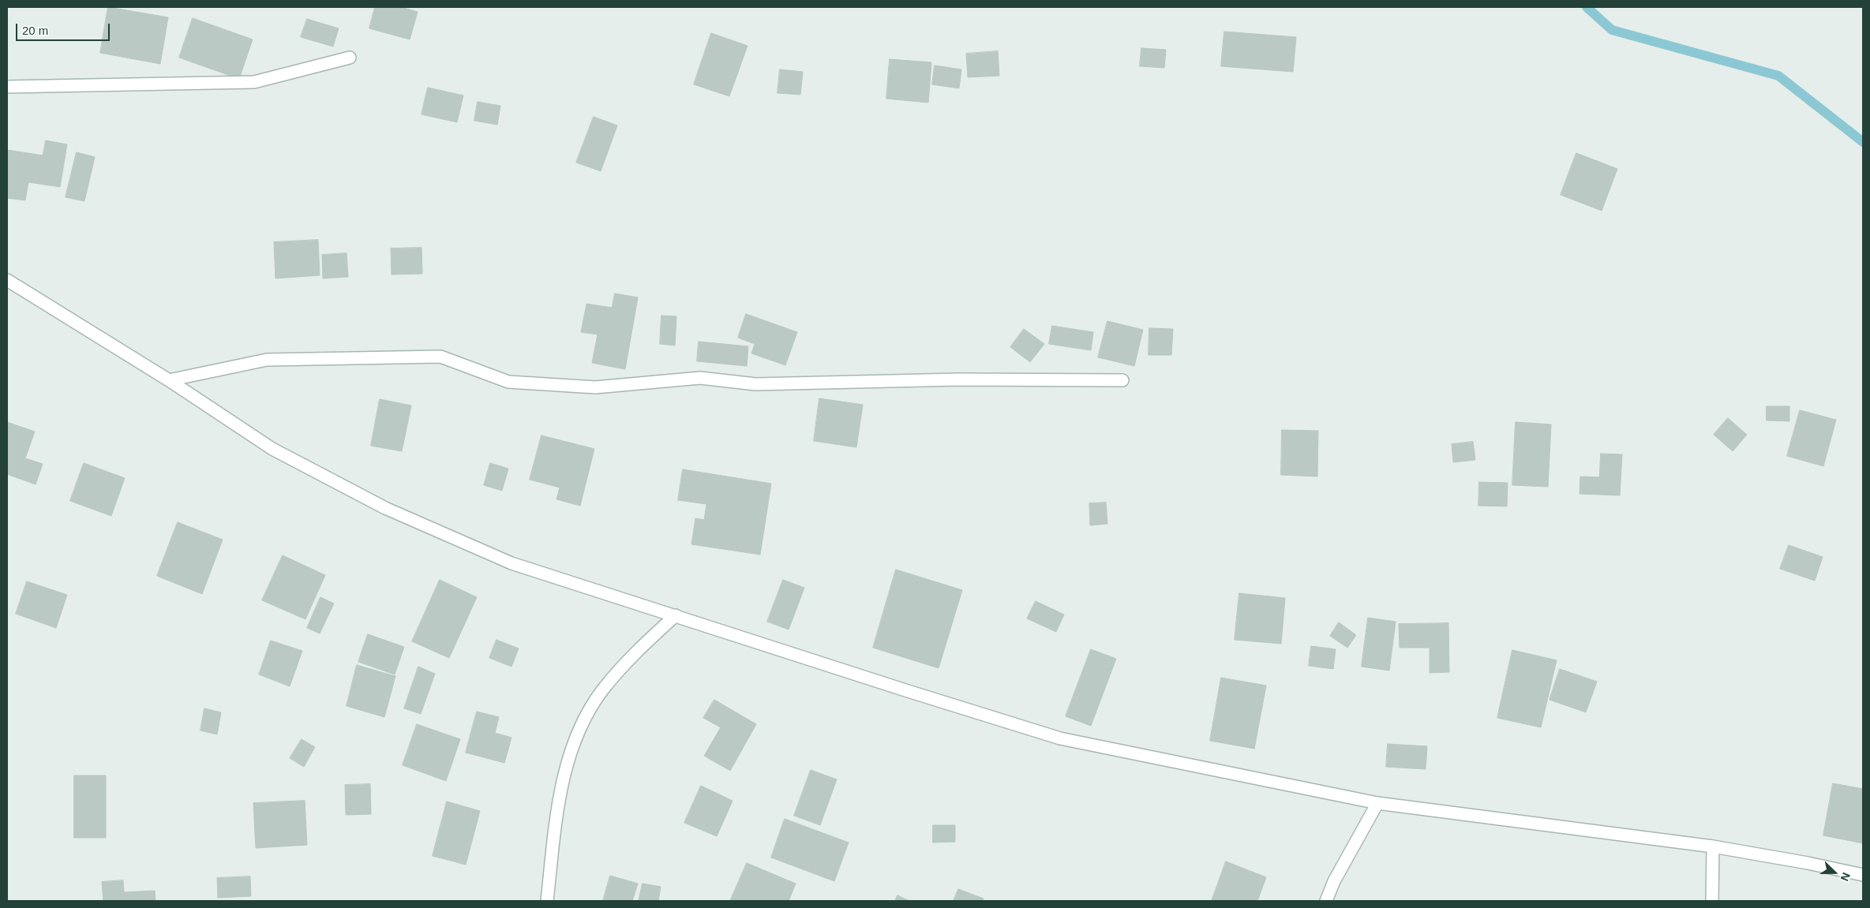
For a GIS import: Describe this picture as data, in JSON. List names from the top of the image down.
{
  "scale_bar": "20 m",
  "north": "right"
}
